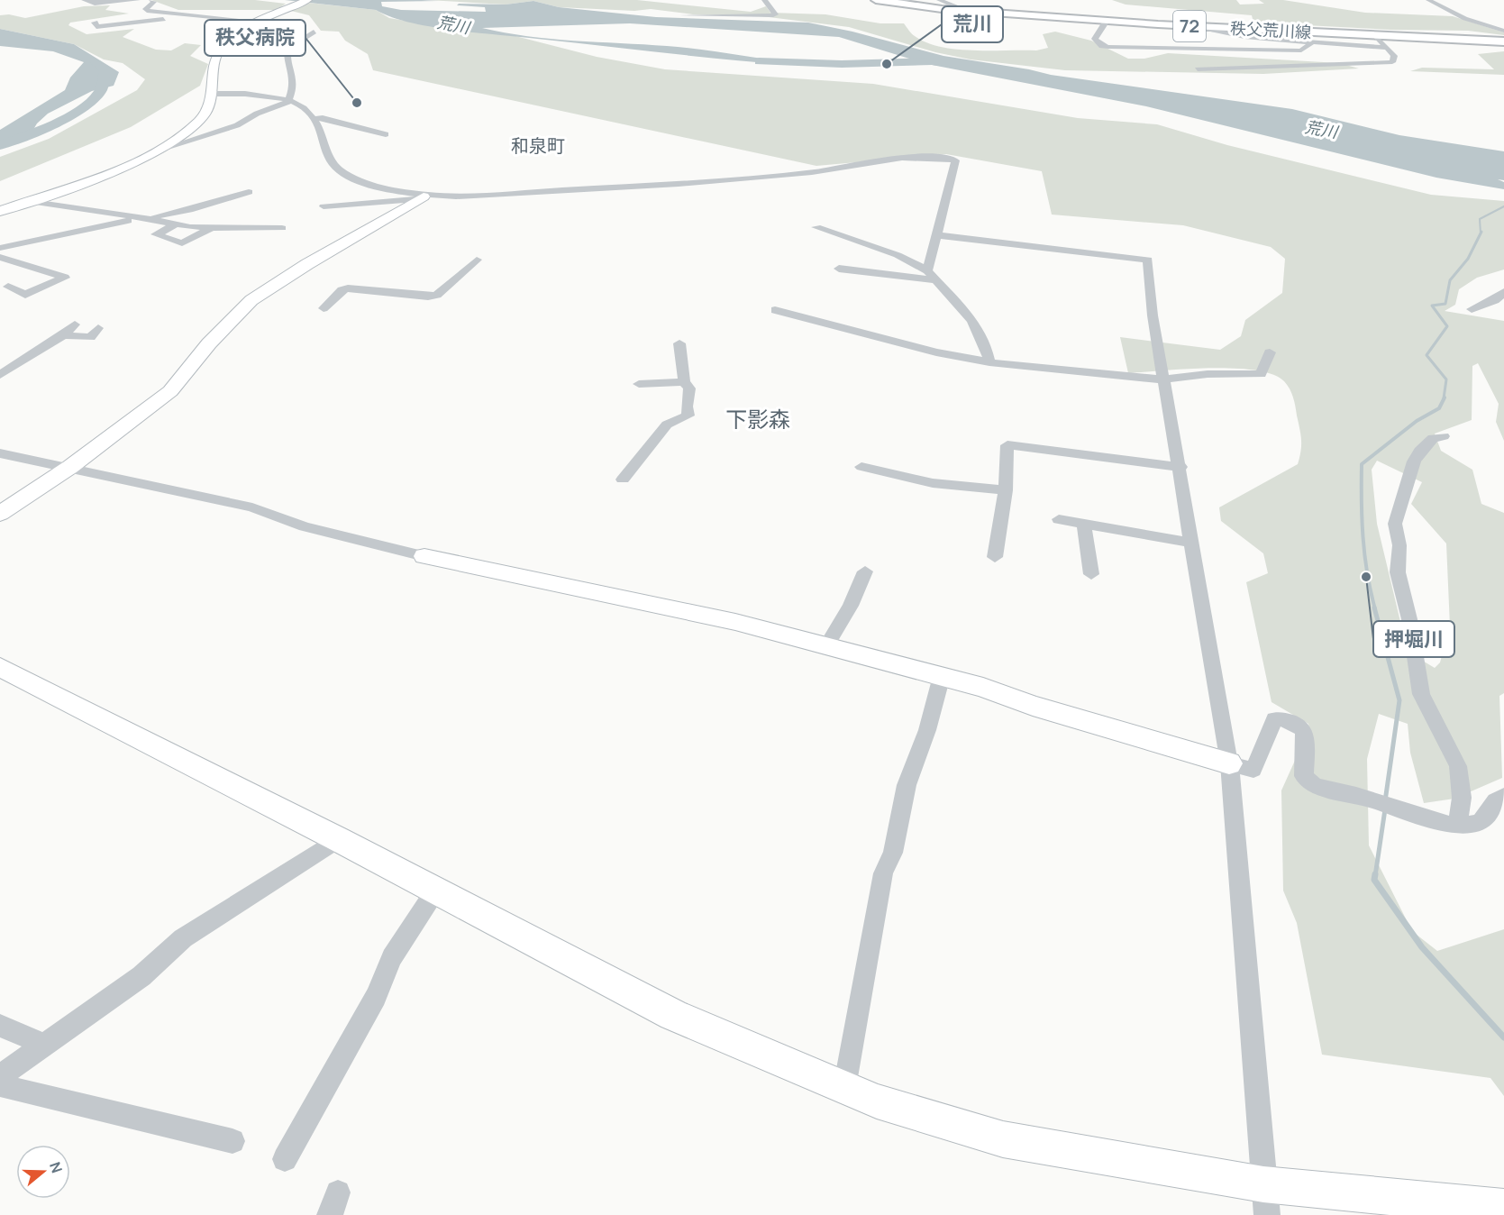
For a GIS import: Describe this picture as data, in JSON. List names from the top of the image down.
{
  "streets": {
    "main road": ["72", "秩父荒川線"]
  },
  "districts": ["和泉町", "下影森"],
  "water": ["荒川"],
  "places": ["荒川", "秩父病院", "押堀川"],
  "north": "right"
}
